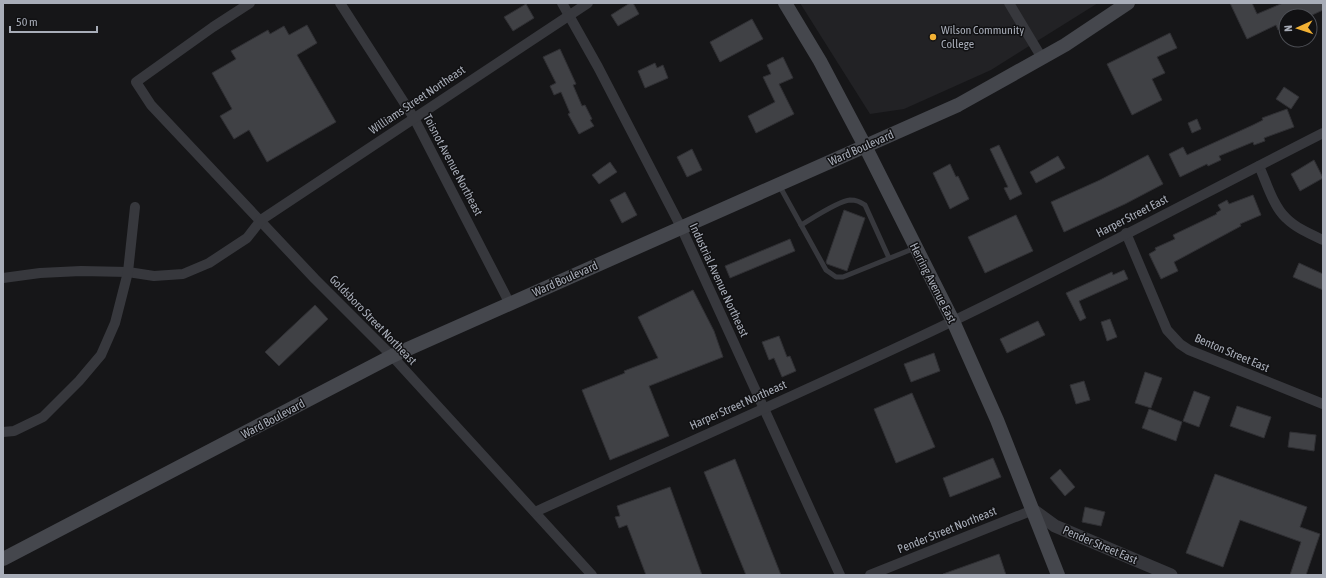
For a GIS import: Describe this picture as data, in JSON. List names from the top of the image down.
{
  "streets": {
    "main road": ["Ward Boulevard", "Herring Avenue East"],
    "street": [
      "Williams Street Northeast",
      "Toisnot Avenue Northeast",
      "Harper Street East",
      "Industrial Avenue Northeast",
      "Goldsboro Street Northeast",
      "Benton Street East",
      "Harper Street Northeast",
      "Pender Street Northeast",
      "Pender Street East"
    ]
  },
  "crossings": [
    ["Williams Street Northeast", "Toisnot Avenue Northeast"],
    ["Williams Street Northeast", "Industrial Avenue Northeast"],
    ["Williams Street Northeast", "Goldsboro Street Northeast"],
    ["Ward Boulevard", "Toisnot Avenue Northeast"],
    ["Ward Boulevard", "Industrial Avenue Northeast"],
    ["Ward Boulevard", "Herring Avenue East"],
    ["Ward Boulevard", "Goldsboro Street Northeast"],
    ["Harper Street East", "Herring Avenue East"],
    ["Harper Street East", "Benton Street East"],
    ["Harper Street East", "Harper Street Northeast"],
    ["Industrial Avenue Northeast", "Harper Street Northeast"],
    ["Herring Avenue East", "Harper Street Northeast"],
    ["Herring Avenue East", "Pender Street Northeast"],
    ["Herring Avenue East", "Pender Street East"],
    ["Goldsboro Street Northeast", "Harper Street Northeast"],
    ["Pender Street Northeast", "Pender Street East"]
  ],
  "places": ["Wilson Community College"],
  "scale_bar": "50 m",
  "north": "left"
}
